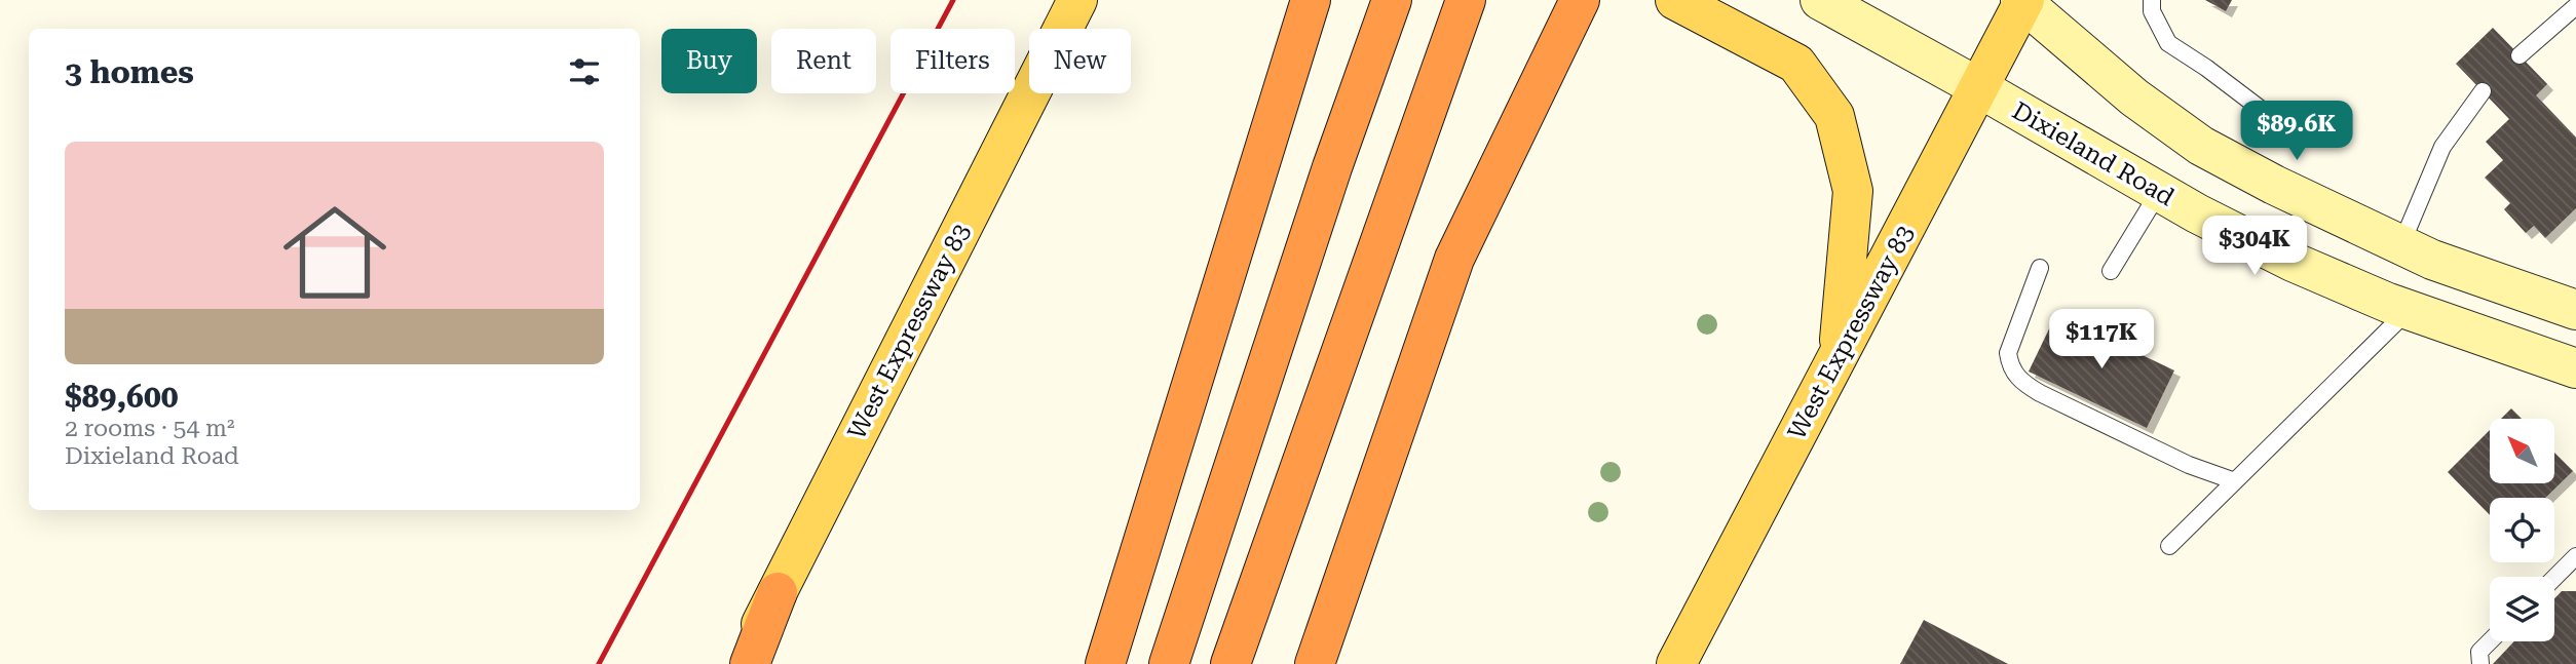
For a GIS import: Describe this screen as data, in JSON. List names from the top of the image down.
{
  "streets": {
    "main road": ["Dixieland Road", "West Expressway 83"]
  },
  "crossings": [
    ["Dixieland Road", "West Expressway 83"]
  ],
  "north": "top left",
  "page": {
    "chip": [
      "Buy",
      "Rent",
      "Filters",
      "New"
    ],
    "heading": "3 homes",
    "price": ["$89.6K", "$304K", "$117K"],
    "list": [
      {
        "name": "$89,600",
        "note": "2 rooms · 54 m² · Dixieland Road"
      }
    ]
  }
}
